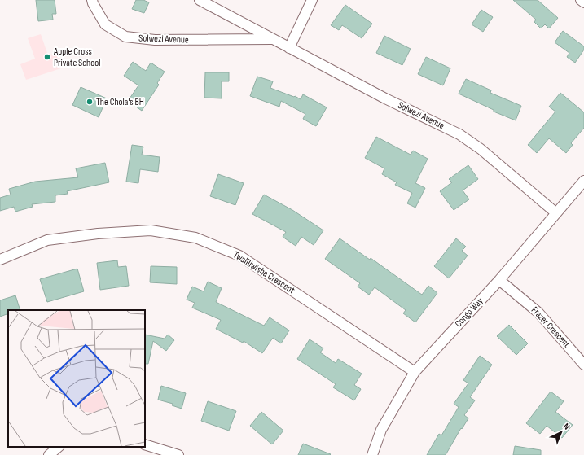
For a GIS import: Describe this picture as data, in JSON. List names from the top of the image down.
{
  "streets": {
    "street": [
      "Solwezi Avenue",
      "Twaliliwisha Crescent",
      "Congo Way",
      "Frazer Crescent"
    ]
  },
  "crossings": [
    ["Solwezi Avenue", "Congo Way"],
    ["Twaliliwisha Crescent", "Congo Way"],
    ["Congo Way", "Frazer Crescent"]
  ],
  "places": ["Apple Cross Private School", "The Chola's BH"],
  "north": "top right"
}
